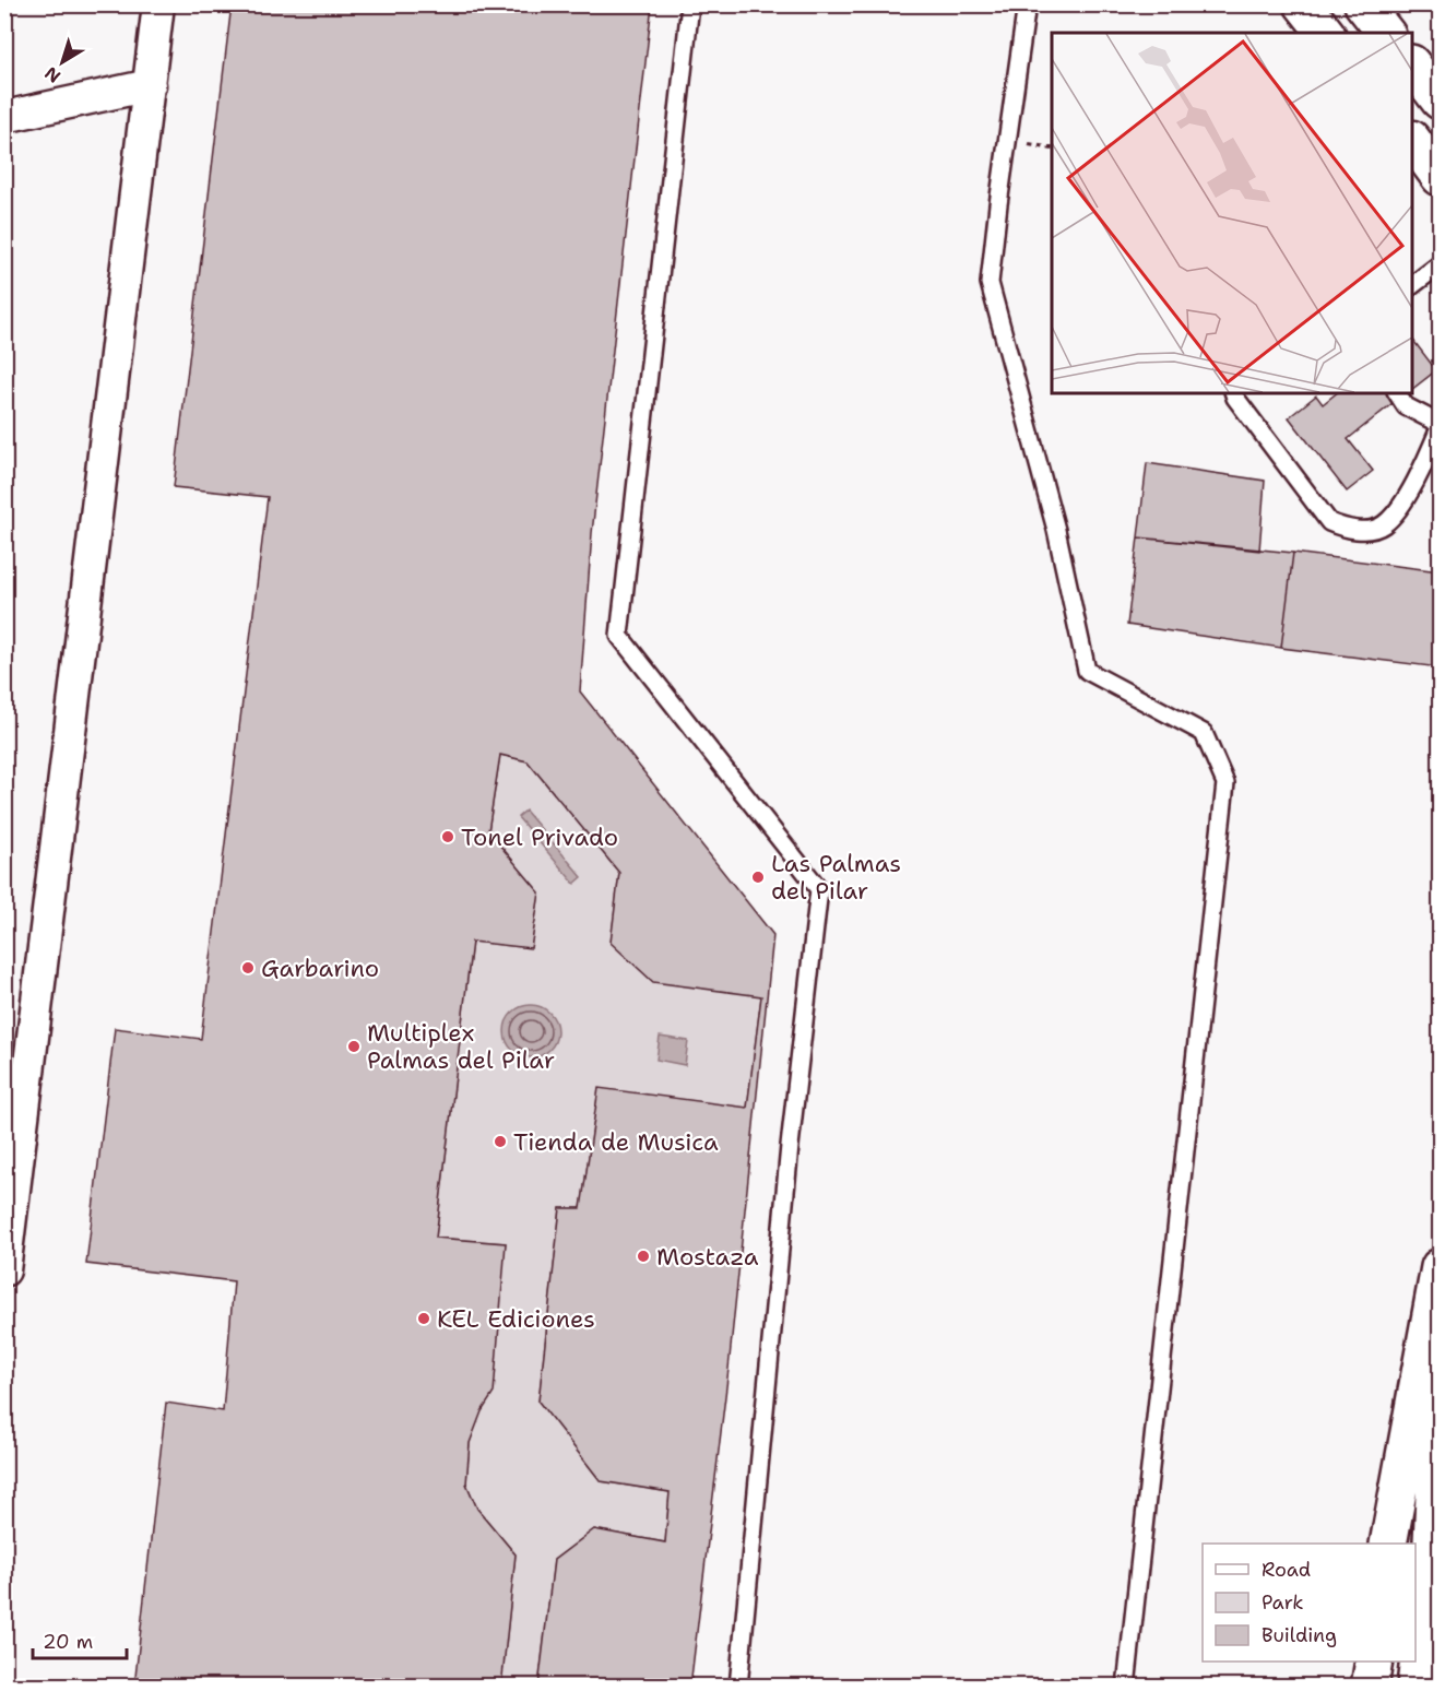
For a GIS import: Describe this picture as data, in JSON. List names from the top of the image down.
{
  "places": [
    "Tonel Privado",
    "Las Palmas del Pilar",
    "Garbarino",
    "Multiplex Palmas del Pilar",
    "Tienda de Musica",
    "Mostaza",
    "KEL Ediciones"
  ],
  "legend": ["Road", "Park", "Building"],
  "scale_bar": "20 m",
  "north": "bottom left"
}
